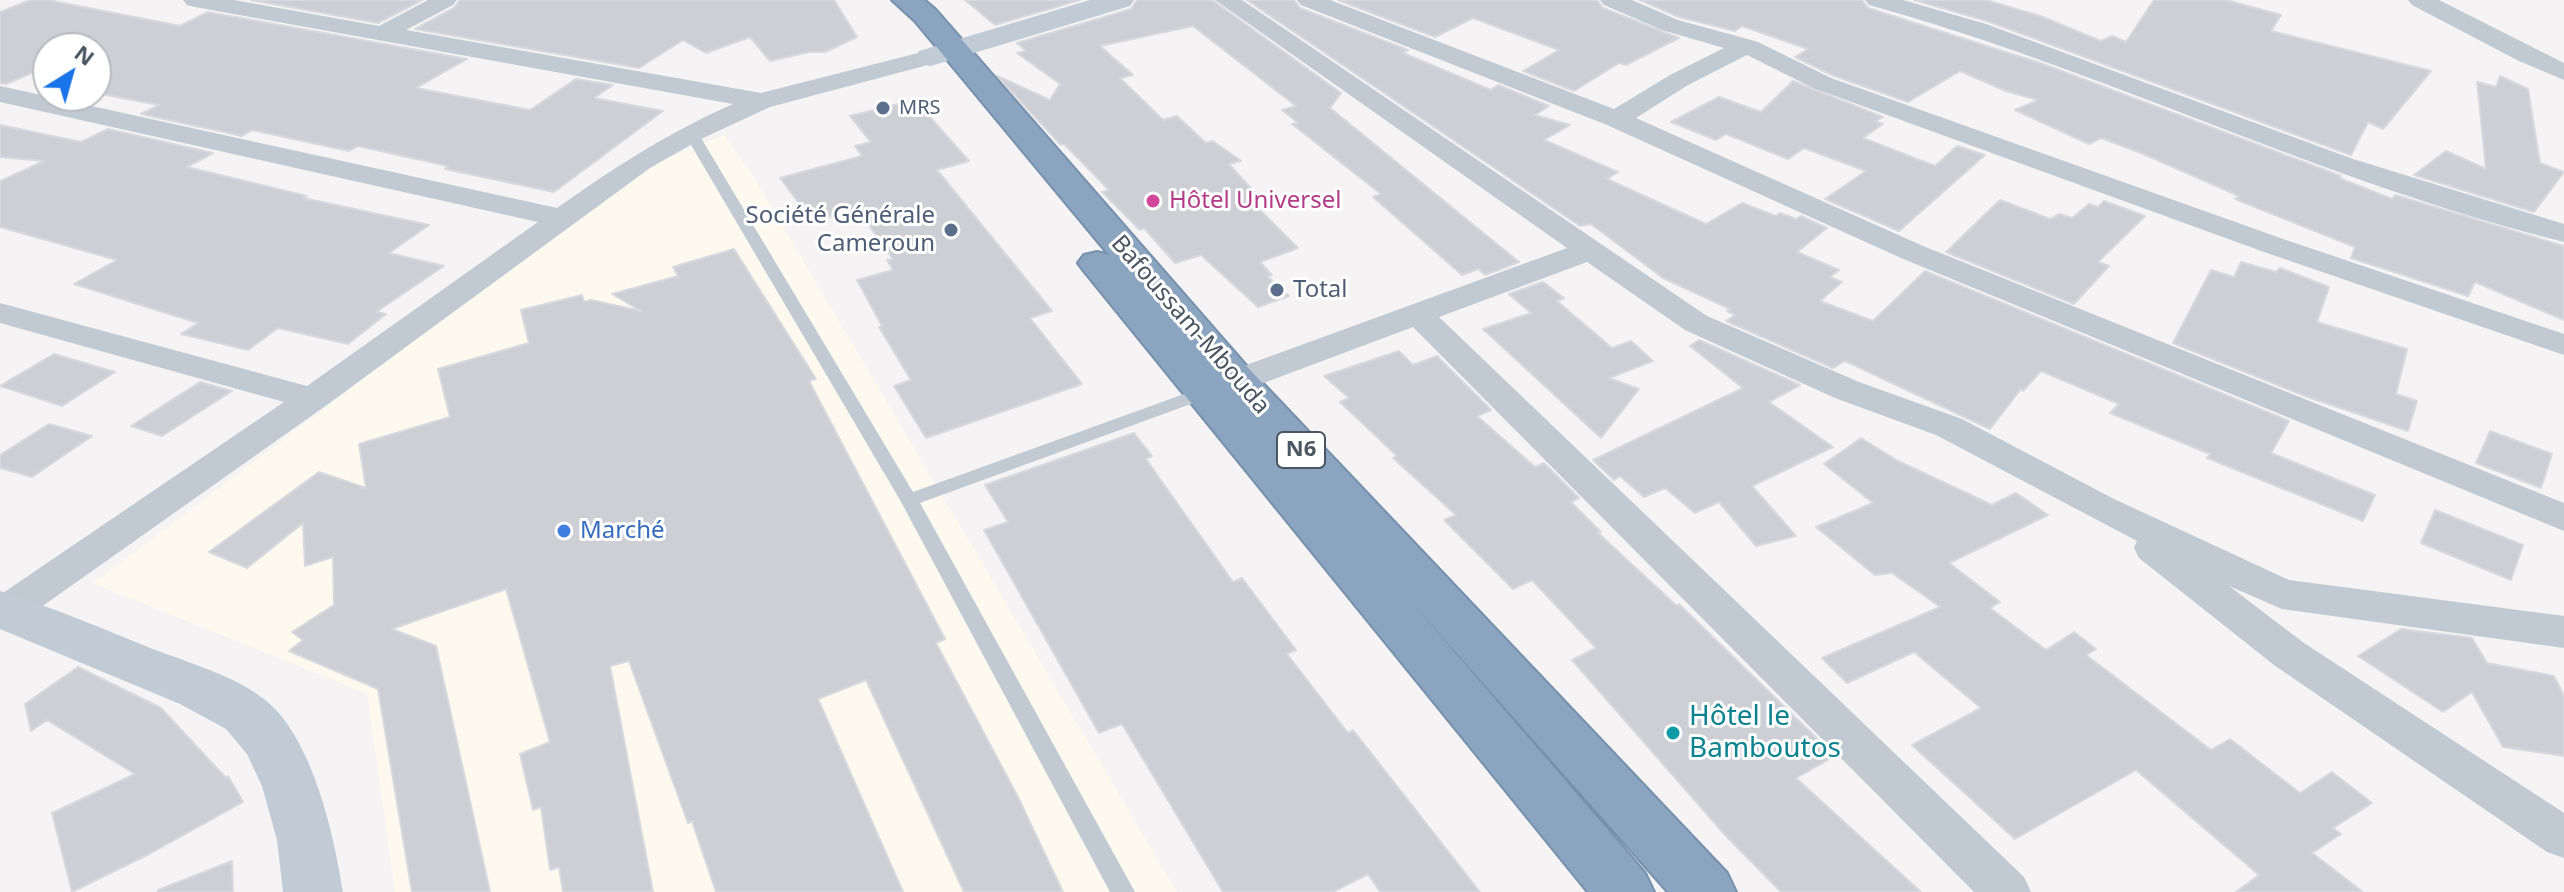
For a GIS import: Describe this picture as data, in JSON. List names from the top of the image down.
{
  "streets": {
    "highway": ["Bafoussam-Mbouda", "N6"]
  },
  "places": [
    "MRS",
    "Hôtel Universel",
    "Société Générale Cameroun",
    "Total",
    "Marché",
    "Hôtel le Bamboutos"
  ],
  "north": "top right"
}
